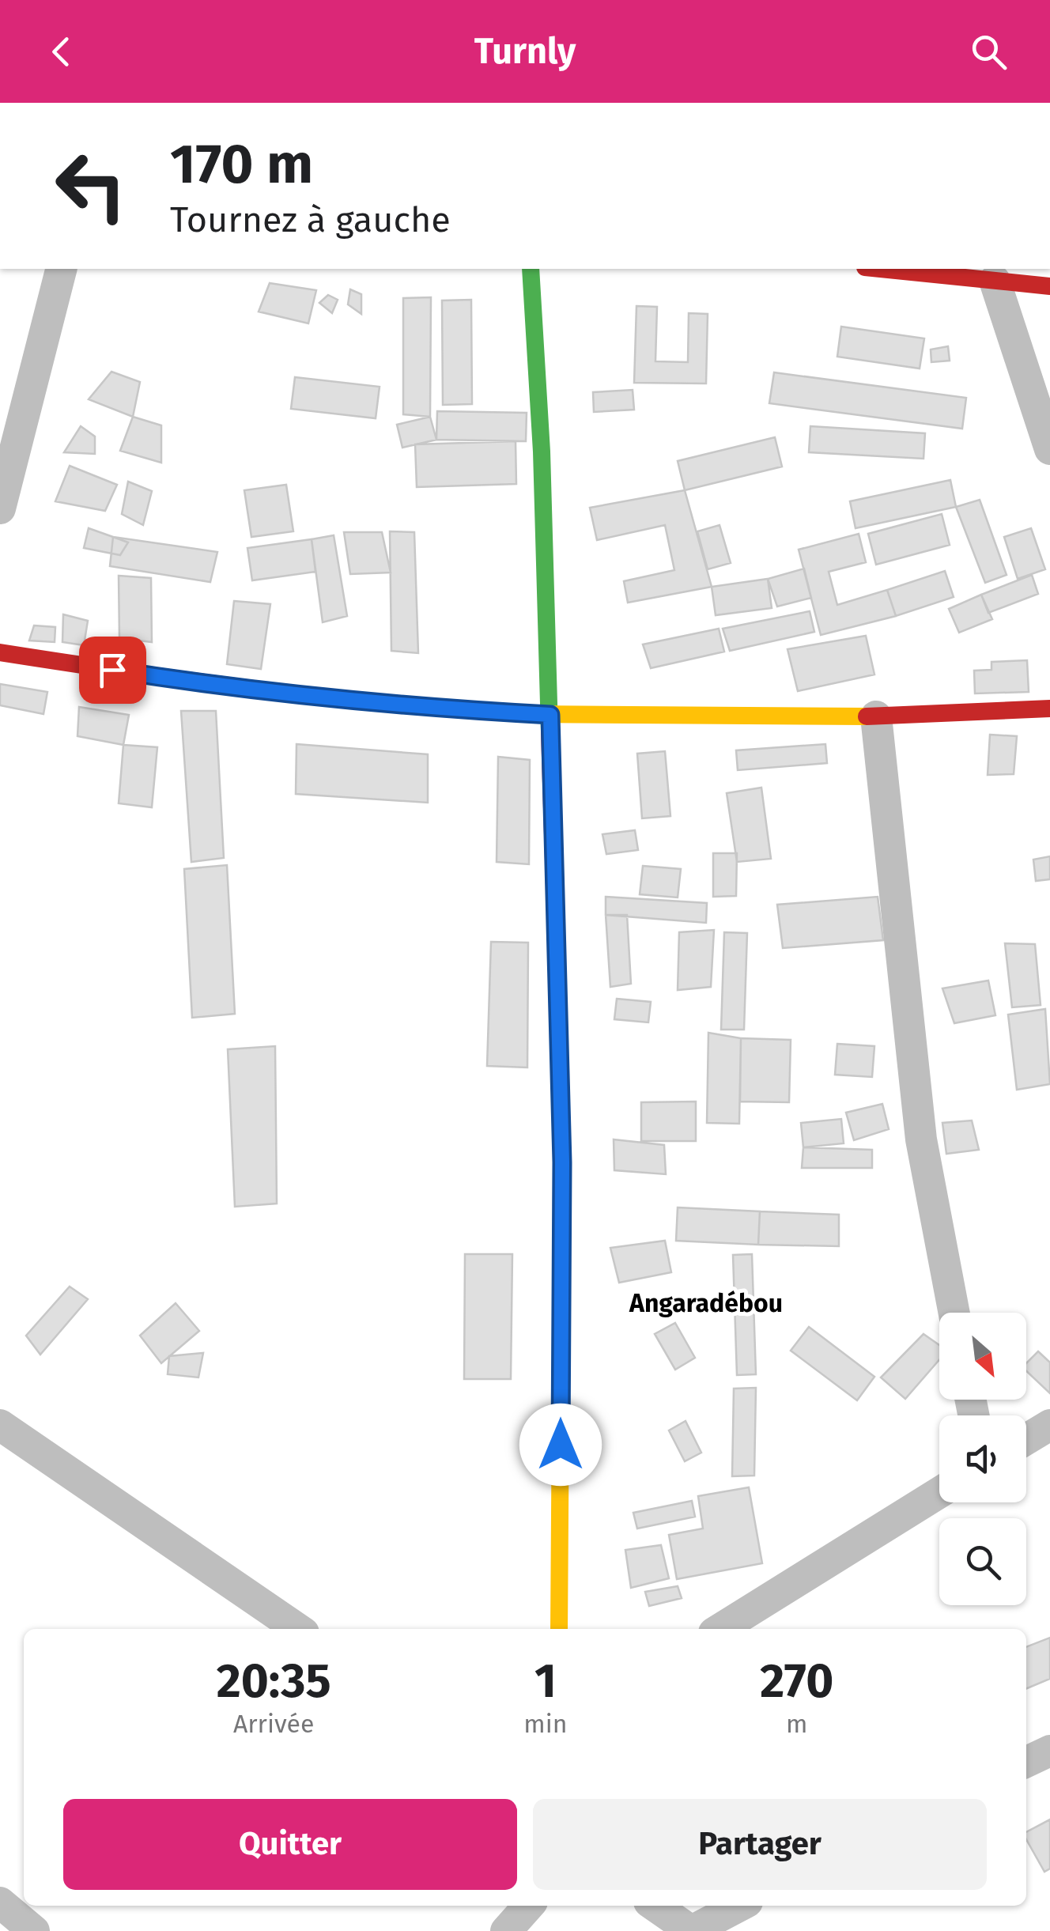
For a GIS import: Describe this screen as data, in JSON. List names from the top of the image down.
{
  "districts": ["Angaradébou"],
  "north": "bottom right",
  "page": {
    "header": "Turnly",
    "turn": ["170 m", "Tournez à gauche"],
    "eta": [
      "20:35",
      "Arrivée",
      "1",
      "min",
      "270",
      "m"
    ],
    "buttons": ["Quitter", "Partager"]
  }
}
